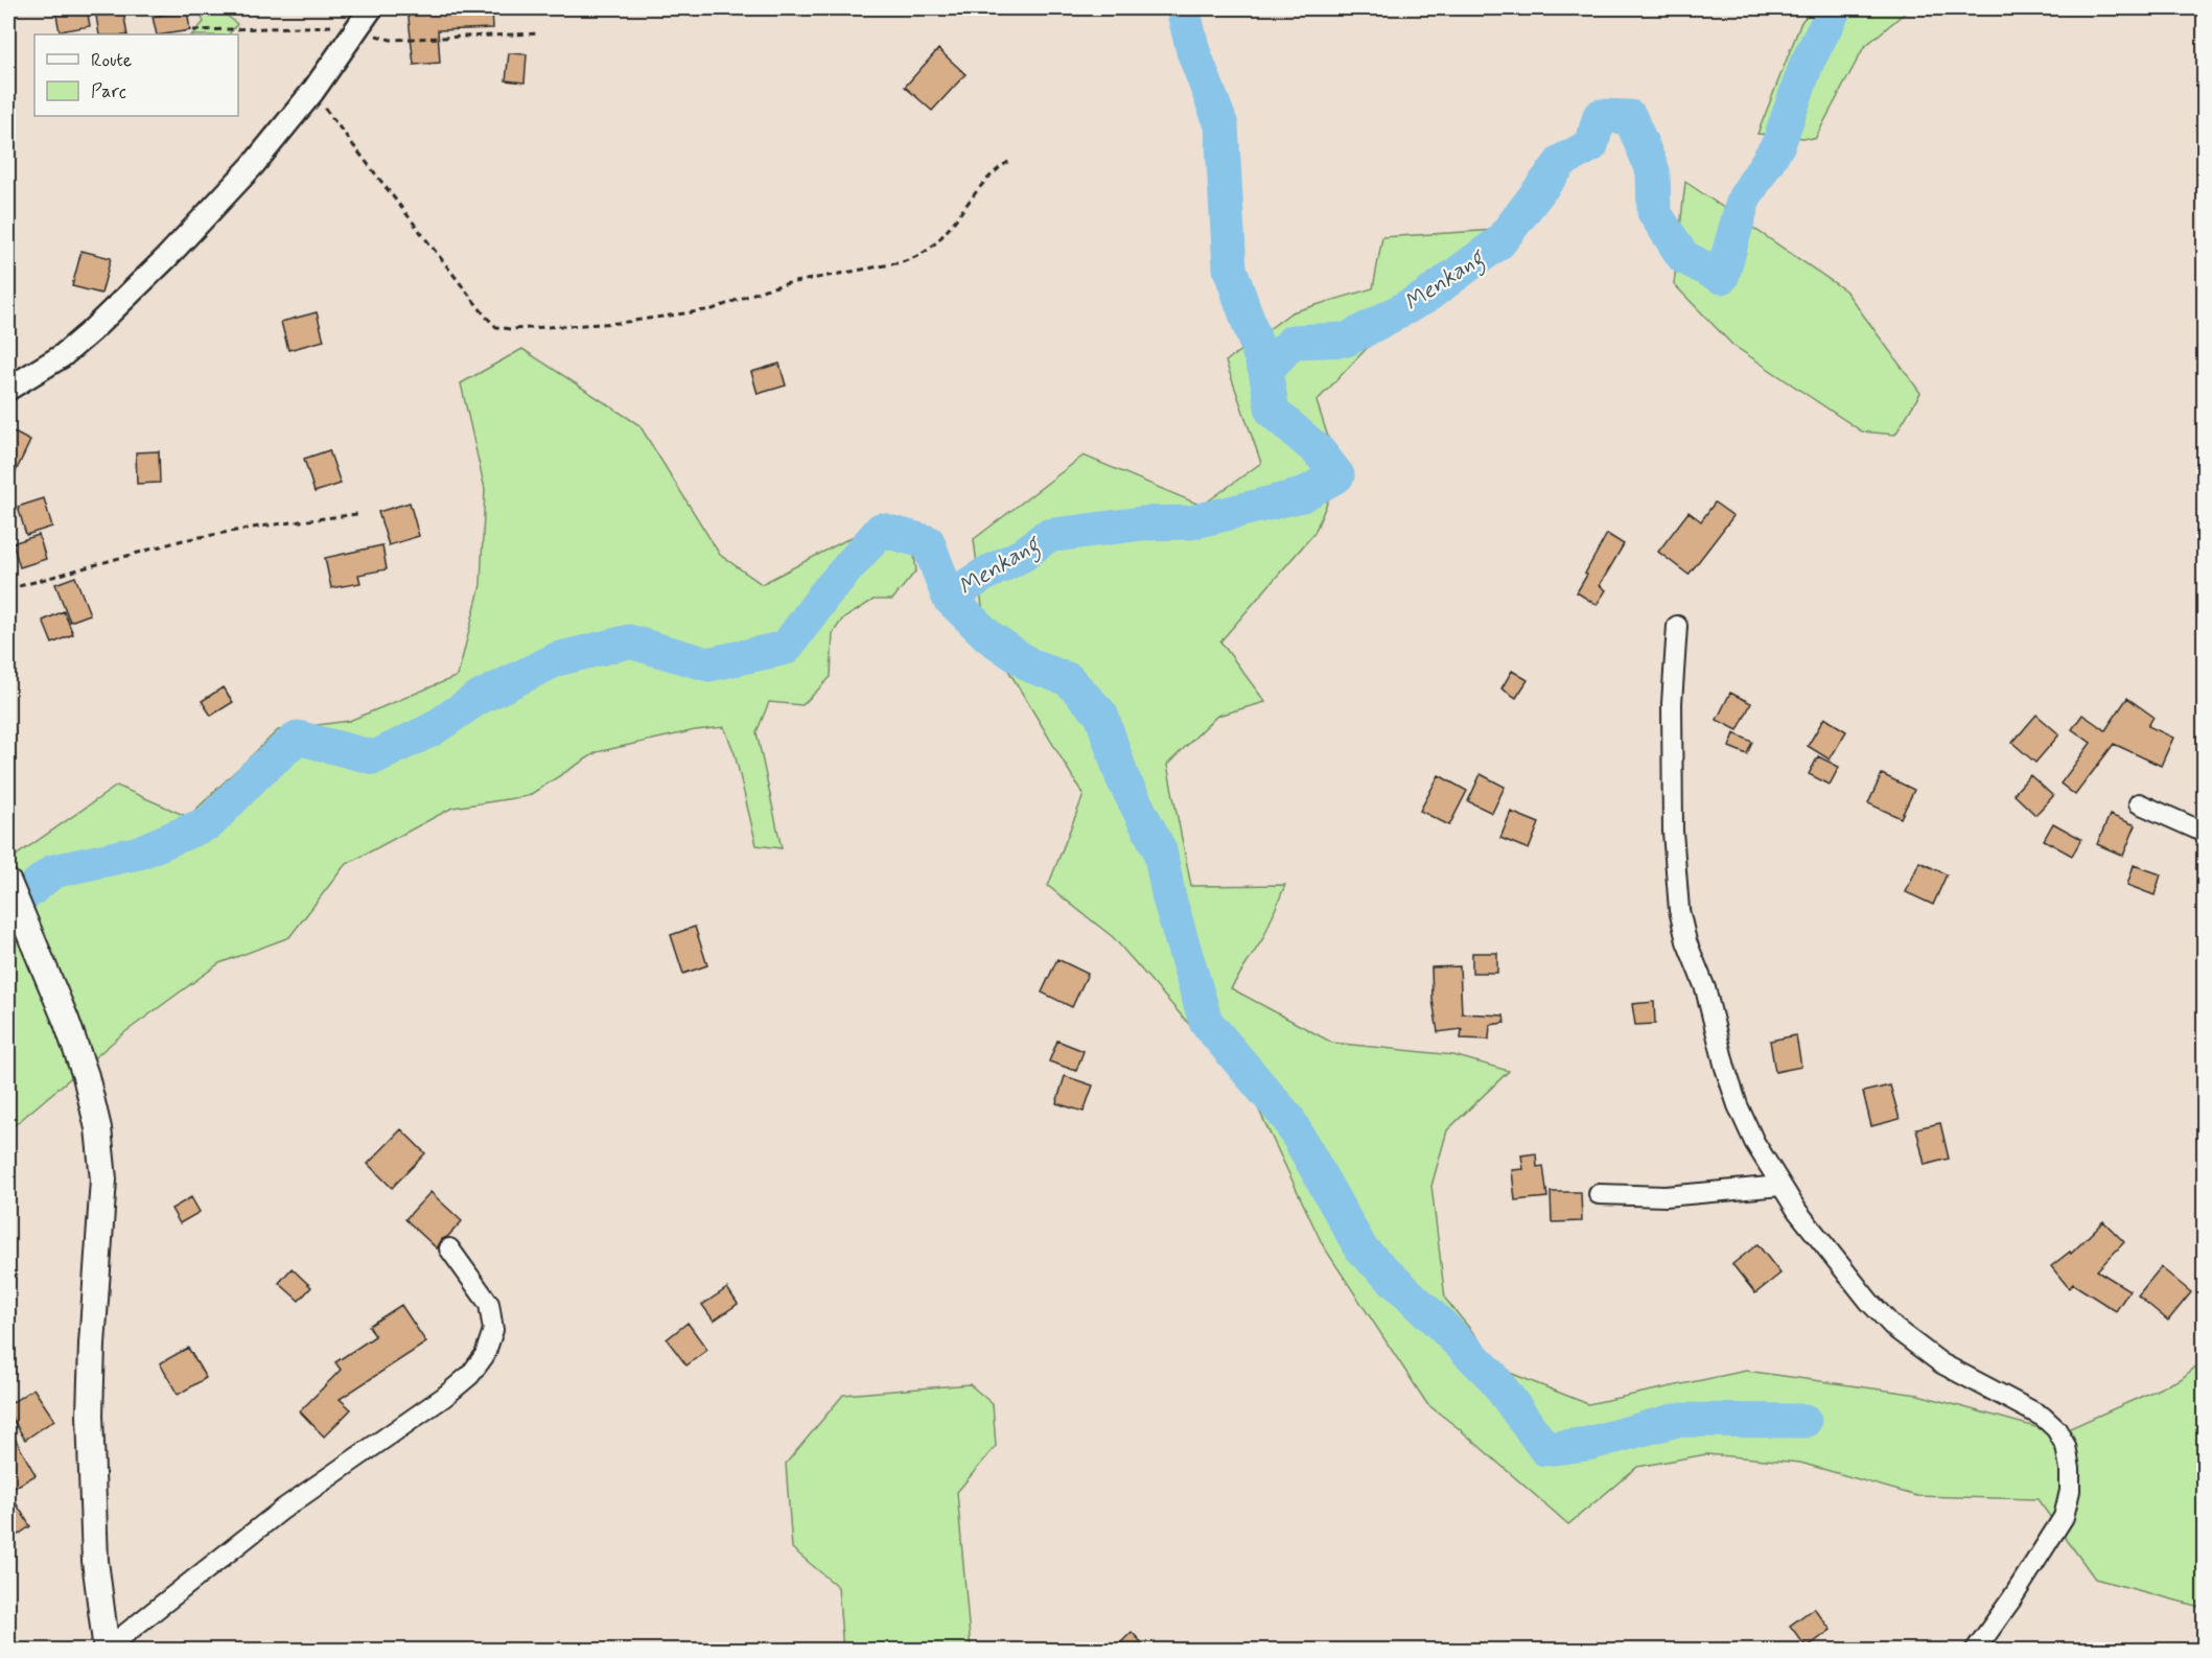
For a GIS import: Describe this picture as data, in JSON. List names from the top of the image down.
{
  "water": ["Menkang"],
  "legend": ["Route", "Parc"]
}
